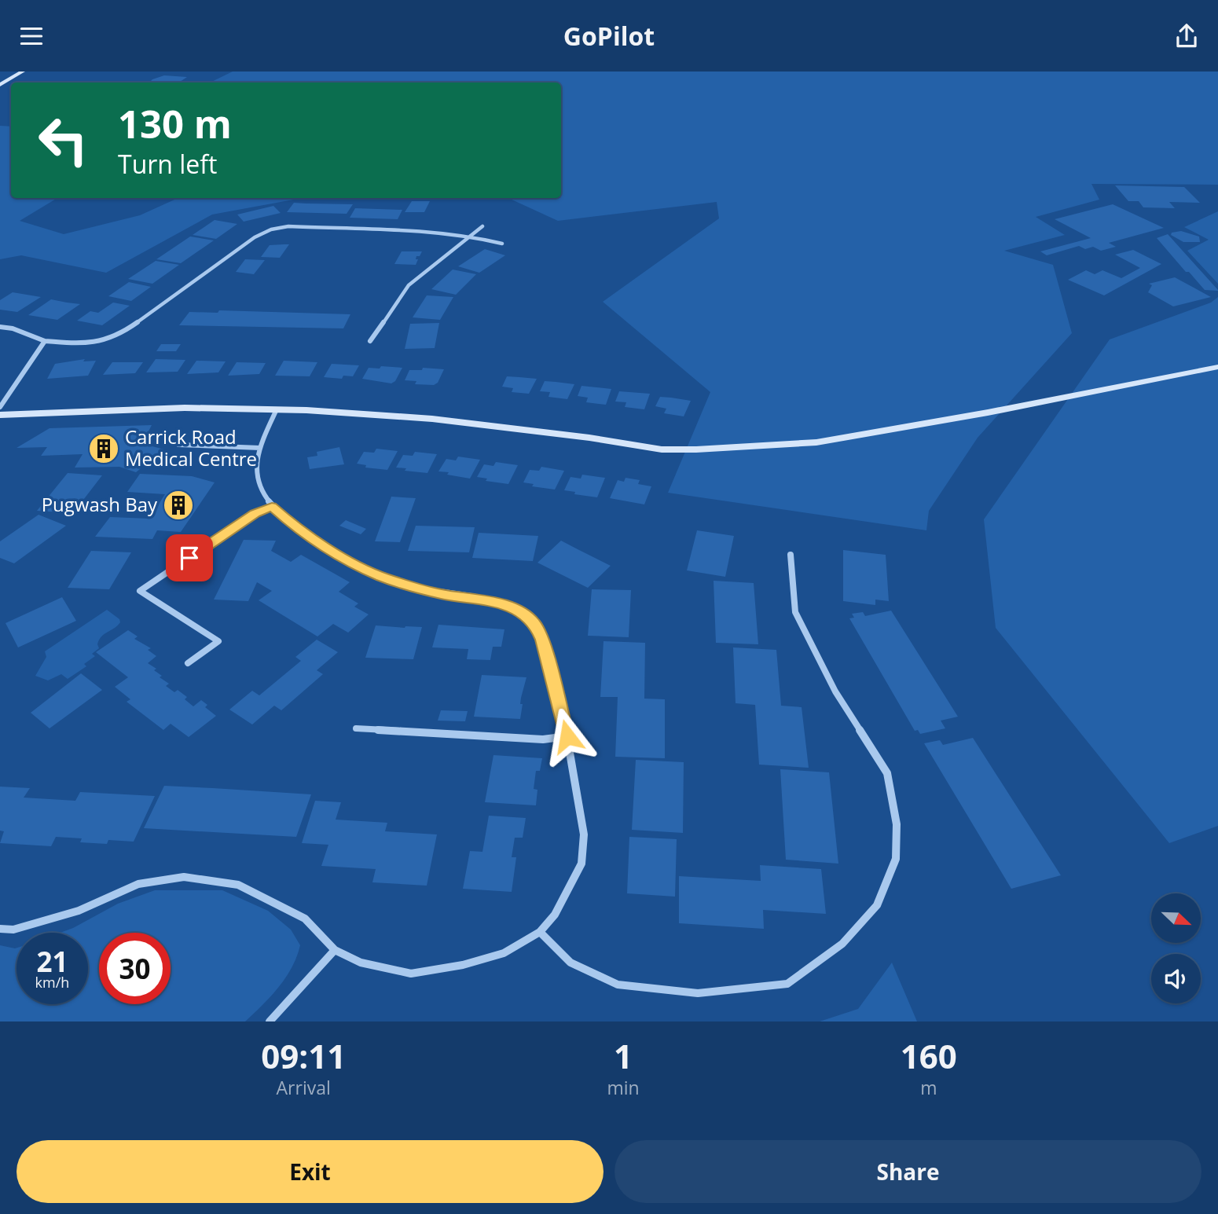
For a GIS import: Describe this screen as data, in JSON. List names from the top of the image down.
{
  "places": {
    "building": ["Carrick Road Medical Centre", "Pugwash Bay"]
  },
  "north": "bottom right",
  "page": {
    "header": "GoPilot",
    "turn": ["130 m", "Turn left"],
    "speed": "21 km/h",
    "limit": "30",
    "eta": [
      "09:11",
      "Arrival",
      "1",
      "min",
      "160",
      "m"
    ],
    "buttons": ["Exit", "Share"]
  }
}
